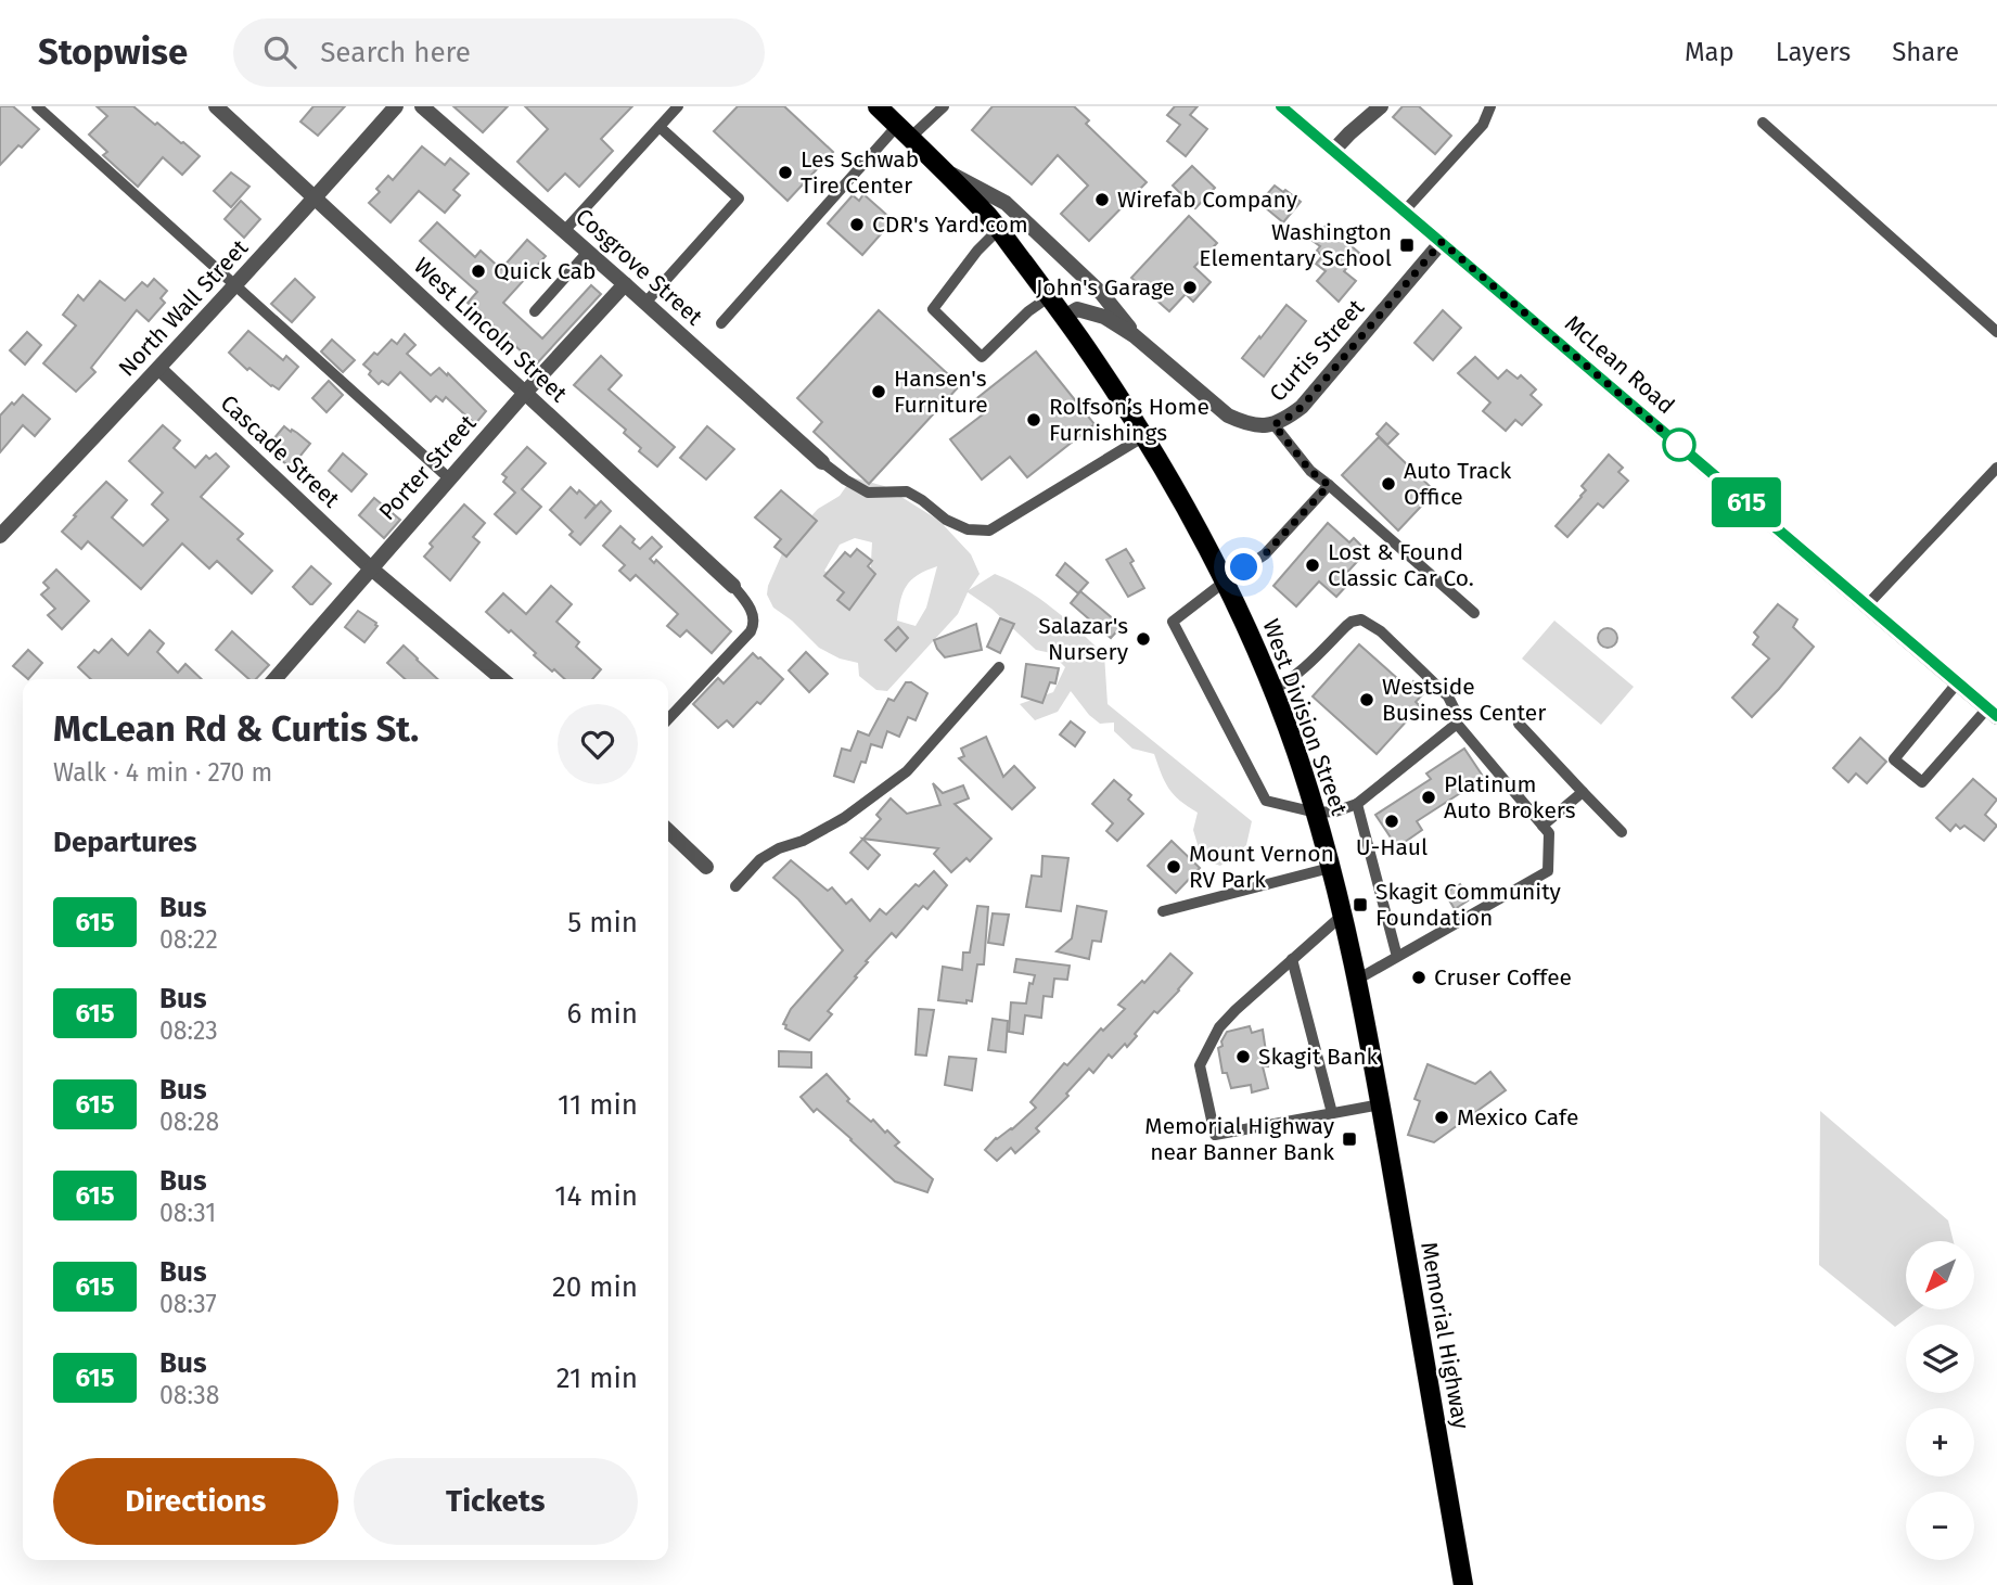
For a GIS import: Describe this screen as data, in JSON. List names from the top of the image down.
{
  "streets": {
    "main road": ["West Division Street", "Memorial Highway"],
    "street": [
      "Cosgrove Street",
      "North Wall Street",
      "West Lincoln Street",
      "Curtis Street",
      "McLean Road",
      "Cascade Street",
      "Porter Street"
    ]
  },
  "crossings": [
    ["Cosgrove Street", "Porter Street"],
    ["North Wall Street", "West Lincoln Street"],
    ["North Wall Street", "Cascade Street"],
    ["West Lincoln Street", "Porter Street"],
    ["Curtis Street", "McLean Road"],
    ["Curtis Street", "West Division Street"],
    ["Cascade Street", "Porter Street"],
    ["West Division Street", "Memorial Highway"]
  ],
  "places": {
    "other": [
      "Les Schwab Tire Center",
      "Wirefab Company",
      "CDR's Yard.com",
      "Quick Cab",
      "John's Garage",
      "Hansen's Furniture",
      "Rolfson’s Home Furnishings",
      "Auto Track Office",
      "Lost & Found Classic Car Co.",
      "Salazar's Nursery",
      "Westside Business Center",
      "Platinum Auto Brokers",
      "U-Haul",
      "Mount Vernon RV Park",
      "Cruser Coffee",
      "Skagit Bank",
      "Mexico Cafe"
    ],
    "transit": ["Washington Elementary School", "Skagit Community Foundation", "Memorial Highway near Banner Bank"]
  },
  "lines": ["bus line 615"],
  "north": "bottom left",
  "page": {
    "header": "Stopwise",
    "search": "Search here",
    "nav": ["Map", "Layers", "Share"],
    "on_map": "615",
    "heading": [
      ["McLean Rd & Curtis St.", "Walk · 4 min · 270 m"],
      "Departures"
    ],
    "list": [
      {
        "mark": "615",
        "name": "Bus",
        "note": "08:22",
        "value": "5 min"
      },
      {
        "mark": "615",
        "name": "Bus",
        "note": "08:23",
        "value": "6 min"
      },
      {
        "mark": "615",
        "name": "Bus",
        "note": "08:28",
        "value": "11 min"
      },
      {
        "mark": "615",
        "name": "Bus",
        "note": "08:31",
        "value": "14 min"
      },
      {
        "mark": "615",
        "name": "Bus",
        "note": "08:37",
        "value": "20 min"
      },
      {
        "mark": "615",
        "name": "Bus",
        "note": "08:38",
        "value": "21 min"
      }
    ],
    "map_buttons": ["+", "−"],
    "buttons": ["Directions", "Tickets"]
  }
}
